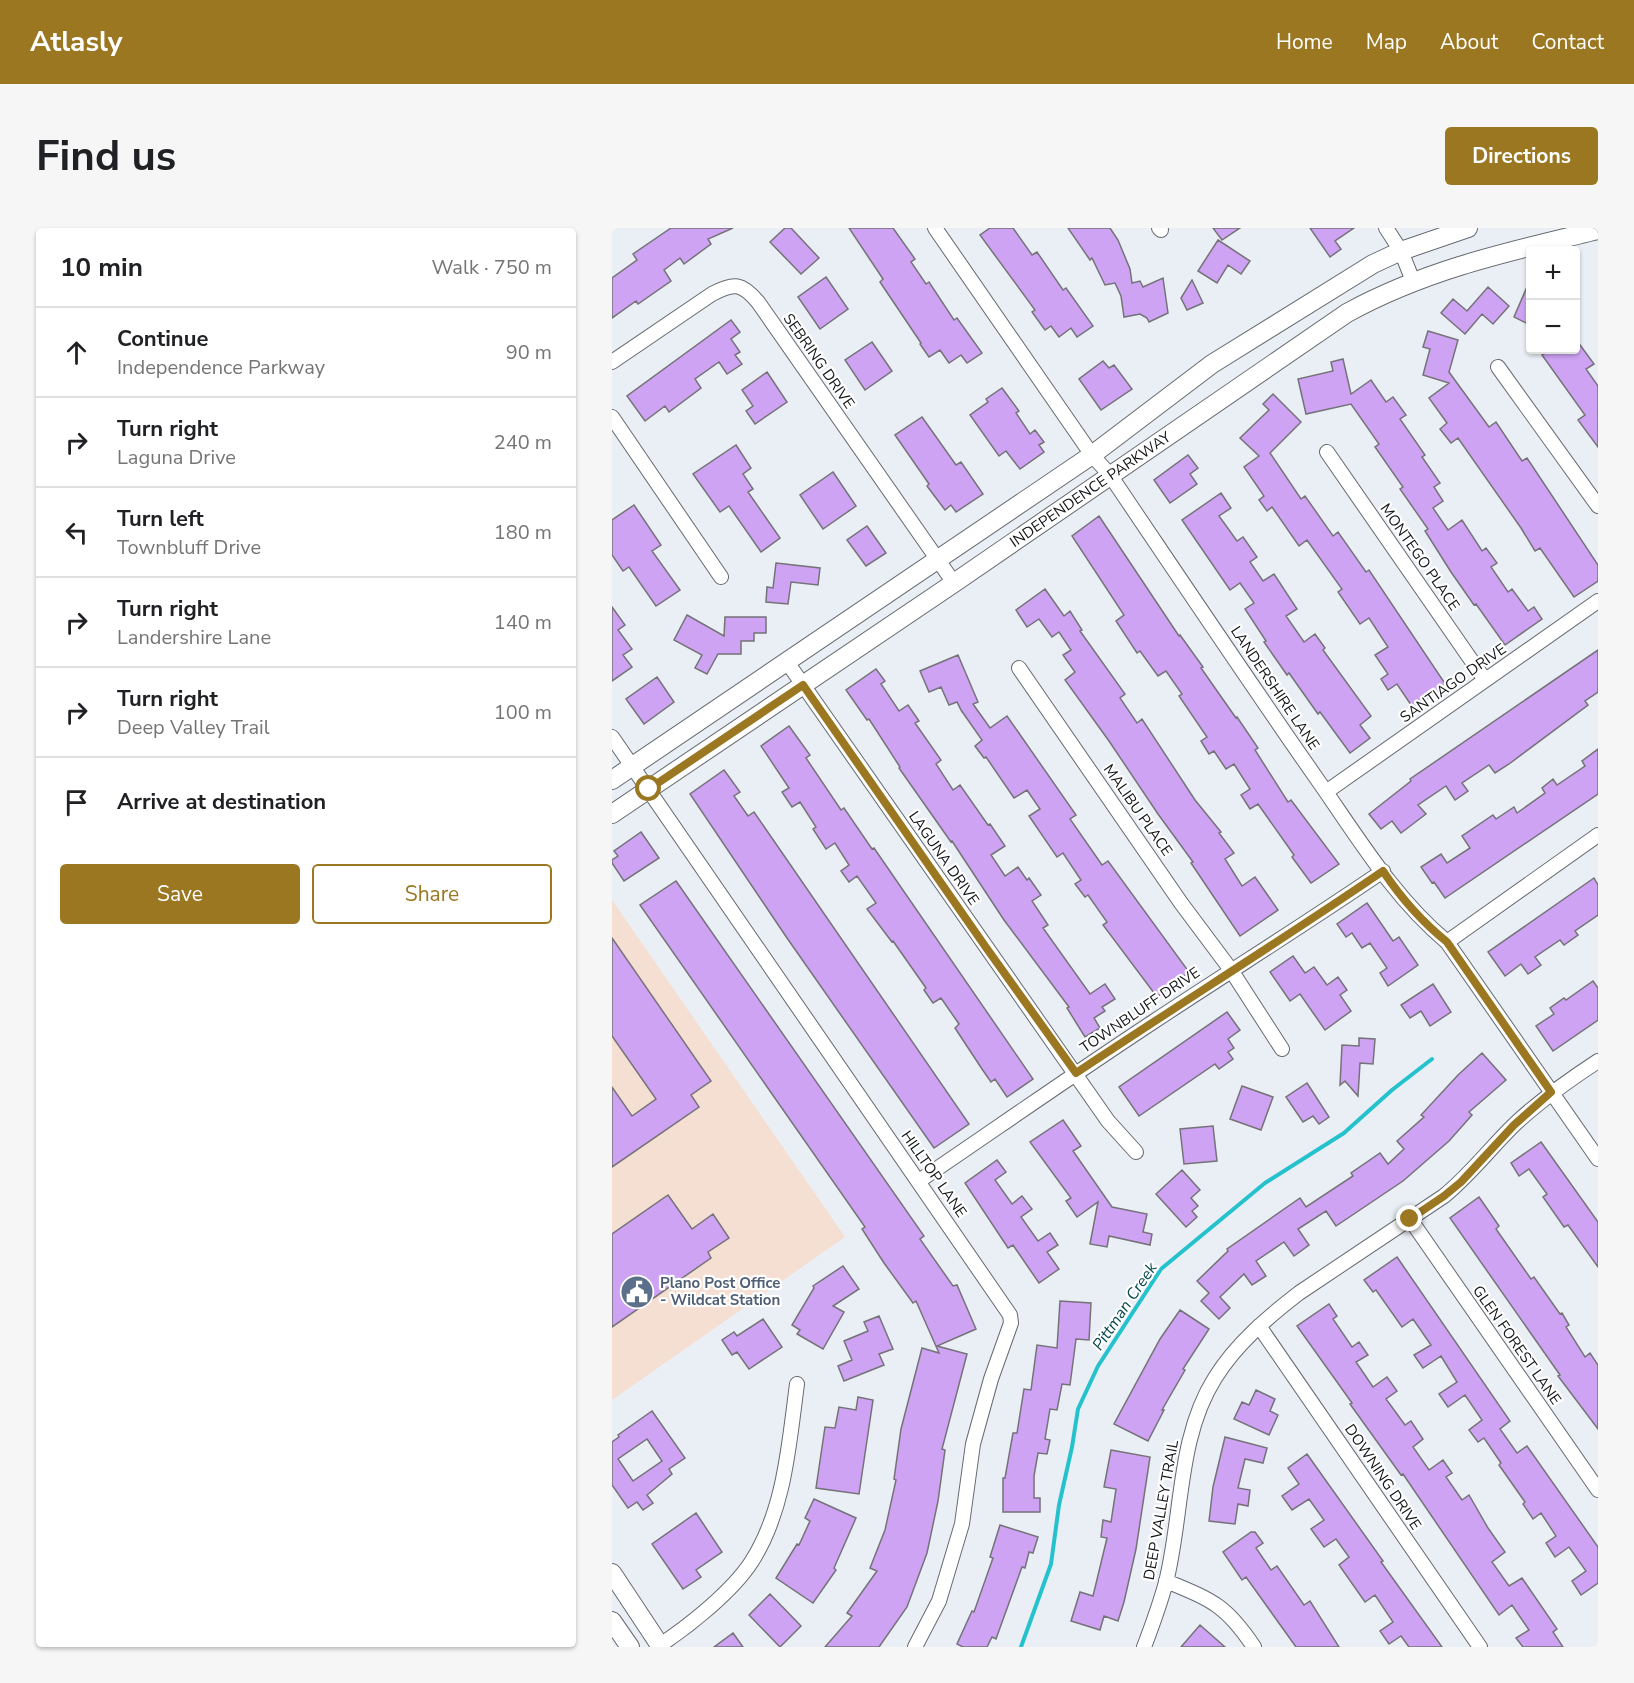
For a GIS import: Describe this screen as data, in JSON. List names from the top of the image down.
{
  "streets": {
    "main road": ["INDEPENDENCE PARKWAY"],
    "street": [
      "SEBRING DRIVE",
      "MONTEGO PLACE",
      "SANTIAGO DRIVE",
      "LANDERSHIRE LANE",
      "MALIBU PLACE",
      "LAGUNA DRIVE",
      "TOWNBLUFF DRIVE",
      "HILLTOP LANE",
      "GLEN FOREST LANE",
      "DOWNING DRIVE",
      "DEEP VALLEY TRAIL"
    ]
  },
  "crossings": [
    ["SEBRING DRIVE", "INDEPENDENCE PARKWAY"],
    ["INDEPENDENCE PARKWAY", "LANDERSHIRE LANE"],
    ["INDEPENDENCE PARKWAY", "LAGUNA DRIVE"],
    ["INDEPENDENCE PARKWAY", "HILLTOP LANE"],
    ["MONTEGO PLACE", "SANTIAGO DRIVE"],
    ["SANTIAGO DRIVE", "LANDERSHIRE LANE"],
    ["LANDERSHIRE LANE", "TOWNBLUFF DRIVE"],
    ["LANDERSHIRE LANE", "DEEP VALLEY TRAIL"],
    ["MALIBU PLACE", "TOWNBLUFF DRIVE"],
    ["LAGUNA DRIVE", "TOWNBLUFF DRIVE"],
    ["TOWNBLUFF DRIVE", "HILLTOP LANE"],
    ["GLEN FOREST LANE", "DEEP VALLEY TRAIL"],
    ["DOWNING DRIVE", "DEEP VALLEY TRAIL"]
  ],
  "water": ["Pittman Creek"],
  "places": {
    "public building": ["Plano Post Office - Wildcat Station"]
  },
  "page": {
    "header": "Atlasly",
    "nav": [
      "Home",
      "Map",
      "About",
      "Contact"
    ],
    "buttons": [
      "Directions",
      ["Save", "Share"]
    ],
    "title": "Find us",
    "heading": ["10 min", "Walk · 750 m"],
    "map_buttons": ["+", "−"],
    "list": [
      ["Continue", "Independence Parkway", "90 m"],
      ["Turn right", "Laguna Drive", "240 m"],
      ["Turn left", "Townbluff Drive", "180 m"],
      ["Turn right", "Landershire Lane", "140 m"],
      ["Turn right", "Deep Valley Trail", "100 m"],
      "Arrive at destination"
    ]
  }
}
